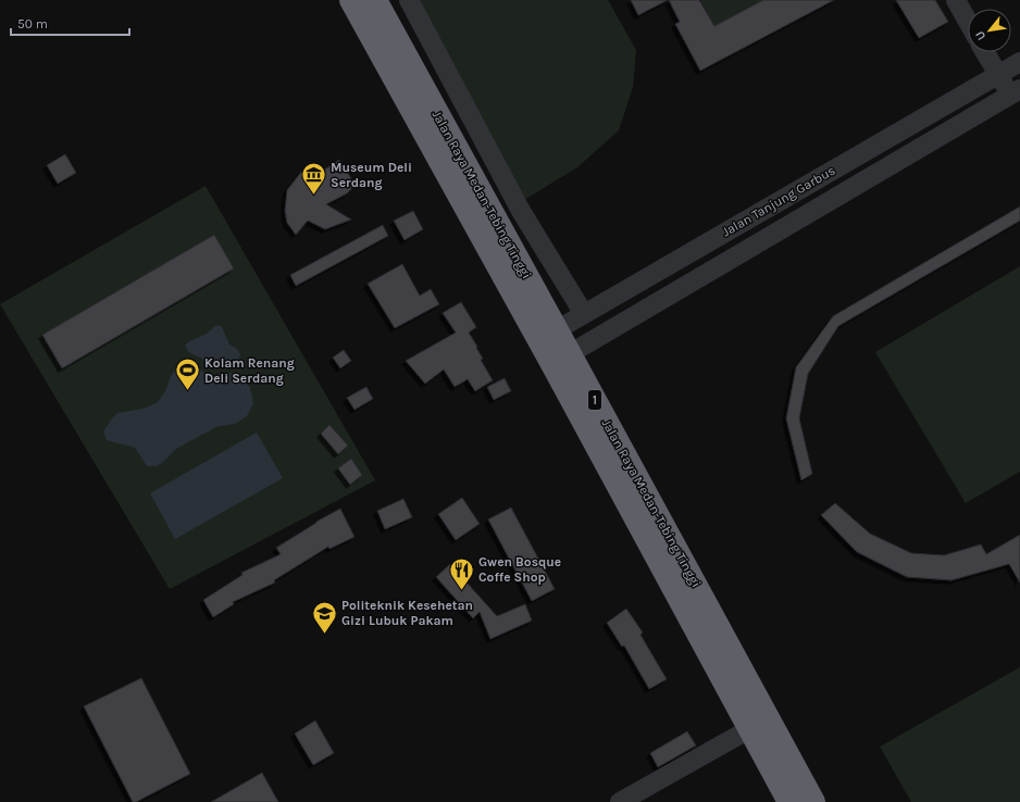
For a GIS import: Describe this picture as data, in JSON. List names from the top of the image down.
{
  "streets": {
    "highway": ["Jalan Raya Medan-Tebing Tinggi", "1"],
    "street": ["Jalan Tanjung Garbus"]
  },
  "crossings": [
    ["Jalan Raya Medan-Tebing Tinggi", "Jalan Tanjung Garbus"]
  ],
  "places": {
    "museum": ["Museum Deli Serdang"],
    "sports": ["Kolam Renang Deli Serdang"],
    "restaurant": ["Gwen Bosque Coffe Shop"],
    "school or university": ["Politeknik Kesehetan Gizi Lubuk Pakam"]
  },
  "scale_bar": "50 m",
  "north": "bottom left"
}
